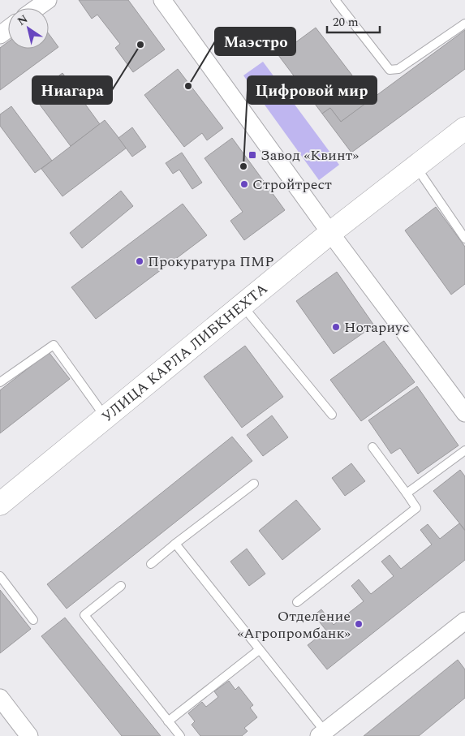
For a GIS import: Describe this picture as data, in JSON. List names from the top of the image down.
{
  "streets": {
    "main road": ["УЛИЦА КАРЛА ЛИБКНЕХТА"]
  },
  "places": {
    "other": [
      "Ниагара",
      "Маэстро",
      "Цифровой мир",
      "Стройтрест",
      "Прокуратура ПМР",
      "Нотариус",
      "Отделение «Агропромбанк»"
    ],
    "transit": ["Завод «Квинт»"]
  },
  "scale_bar": "20 m",
  "north": "top left"
}
